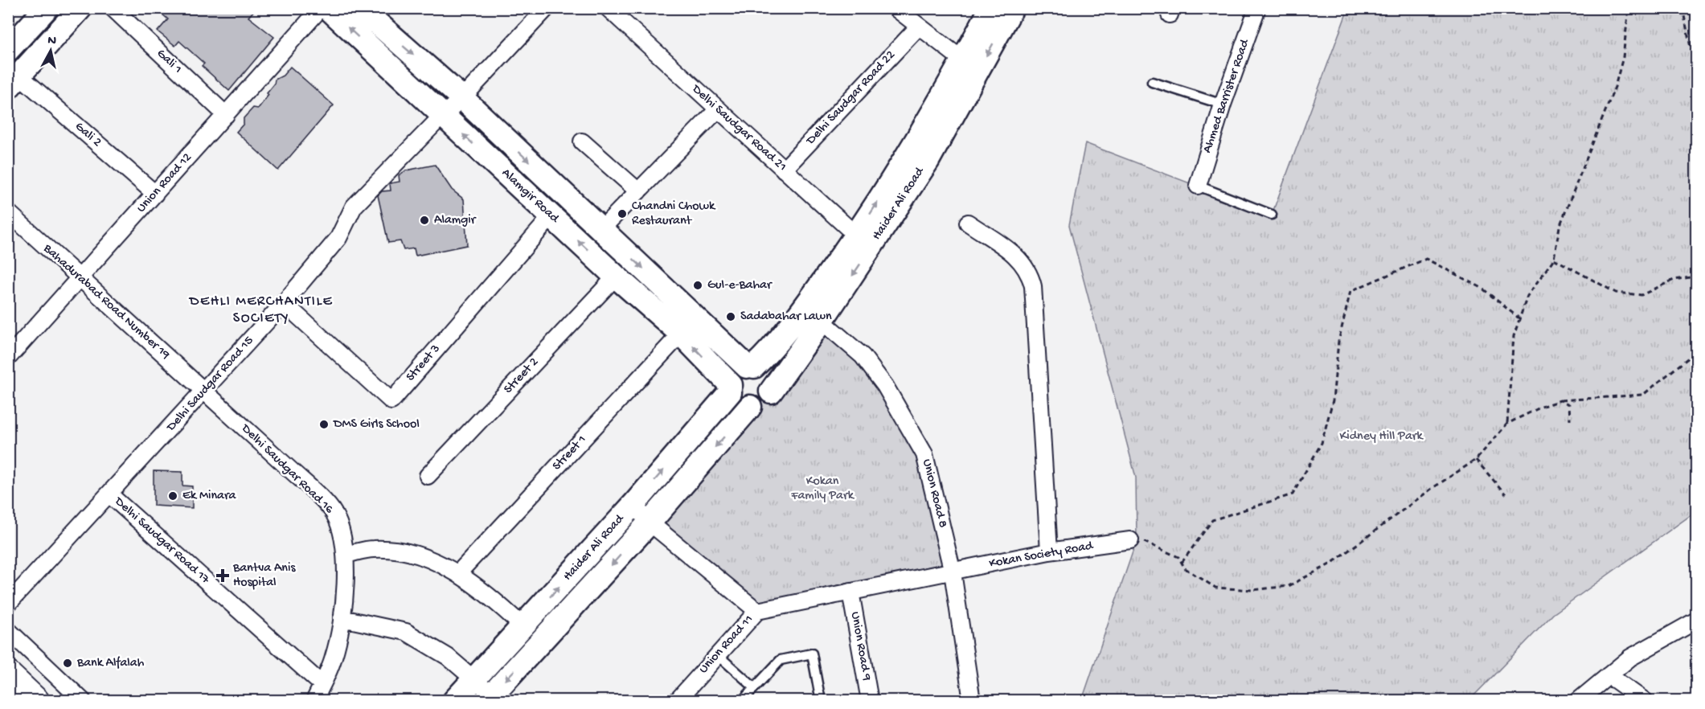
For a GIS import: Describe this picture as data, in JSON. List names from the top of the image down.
{
  "streets": {
    "main road": ["Alamgir Road", "Haider Ali Road"],
    "street": [
      "Gali 1",
      "Ahmed Barrister Road",
      "Delhi Saudgar Road 22",
      "Delhi Saudgar Road 21",
      "Gali 2",
      "Union Road 12",
      "Bahadurabad Road Number 19",
      "Street 3",
      "Street 2",
      "Delhi Saudgar Road 15",
      "Street 1",
      "Delhi Saudgar Road 16",
      "Union Road 8",
      "Delhi Saudgar Road 17",
      "Kokan Society Road",
      "Union Road 11",
      "Union Road 9"
    ]
  },
  "crossings": [
    ["Gali 1", "Union Road 12"],
    ["Delhi Saudgar Road 22", "Delhi Saudgar Road 21"],
    ["Delhi Saudgar Road 21", "Haider Ali Road"],
    ["Gali 2", "Union Road 12"],
    ["Union Road 12", "Bahadurabad Road Number 19"],
    ["Alamgir Road", "Haider Ali Road"],
    ["Alamgir Road", "Street 3"],
    ["Alamgir Road", "Street 2"],
    ["Alamgir Road", "Delhi Saudgar Road 15"],
    ["Alamgir Road", "Street 1"],
    ["Haider Ali Road", "Union Road 8"],
    ["Bahadurabad Road Number 19", "Delhi Saudgar Road 15"],
    ["Bahadurabad Road Number 19", "Delhi Saudgar Road 16"],
    ["Street 3", "Delhi Saudgar Road 15"],
    ["Delhi Saudgar Road 15", "Delhi Saudgar Road 16"],
    ["Delhi Saudgar Road 15", "Delhi Saudgar Road 17"],
    ["Delhi Saudgar Road 16", "Delhi Saudgar Road 17"],
    ["Union Road 8", "Kokan Society Road"],
    ["Kokan Society Road", "Union Road 11"],
    ["Kokan Society Road", "Union Road 9"]
  ],
  "districts": ["DEHLI MERCHANTILE SOCIETY"],
  "parks": ["Kidney Hill Park", "Kokan Family Park"],
  "places": {
    "other": [
      "Chandni Chowk Restaurant",
      "Alamgir",
      "Gul-e-Bahar",
      "Sadabahar Lawn",
      "DMS Girls School",
      "Ek Minara",
      "Bank Alfalah"
    ],
    "health": ["Bantva Anis Hospital"]
  },
  "north": "top"
}
